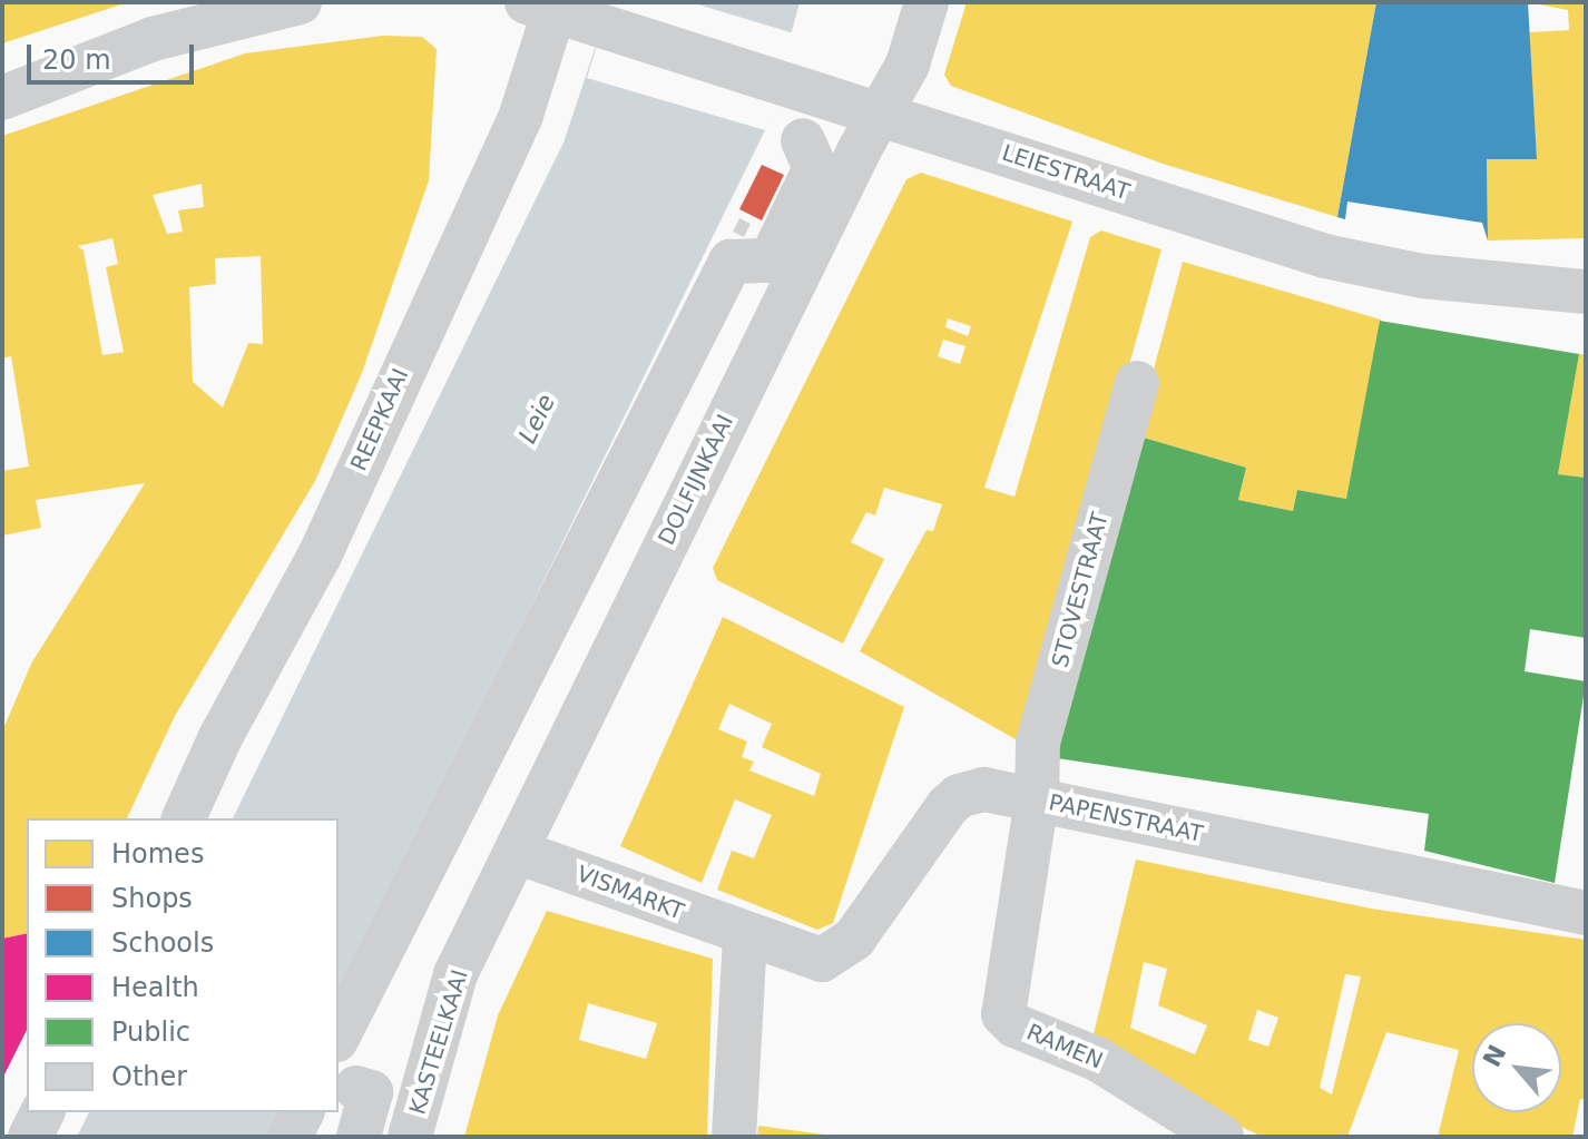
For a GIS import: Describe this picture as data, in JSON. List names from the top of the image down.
{
  "streets": {
    "street": [
      "LEIESTRAAT",
      "REEPKAAI",
      "DOLFIJNKAAI",
      "STOVESTRAAT",
      "PAPENSTRAAT",
      "VISMARKT",
      "KASTEELKAAI",
      "RAMEN"
    ]
  },
  "crossings": [
    ["LEIESTRAAT", "REEPKAAI"],
    ["LEIESTRAAT", "DOLFIJNKAAI"],
    ["DOLFIJNKAAI", "VISMARKT"],
    ["DOLFIJNKAAI", "KASTEELKAAI"],
    ["STOVESTRAAT", "PAPENSTRAAT"],
    ["STOVESTRAAT", "RAMEN"],
    ["PAPENSTRAAT", "VISMARKT"],
    ["PAPENSTRAAT", "RAMEN"],
    ["VISMARKT", "KASTEELKAAI"]
  ],
  "water": ["Leie"],
  "legend": [
    "Homes",
    "Shops",
    "Schools",
    "Health",
    "Public",
    "Other"
  ],
  "scale_bar": "20 m",
  "north": "top left"
}
